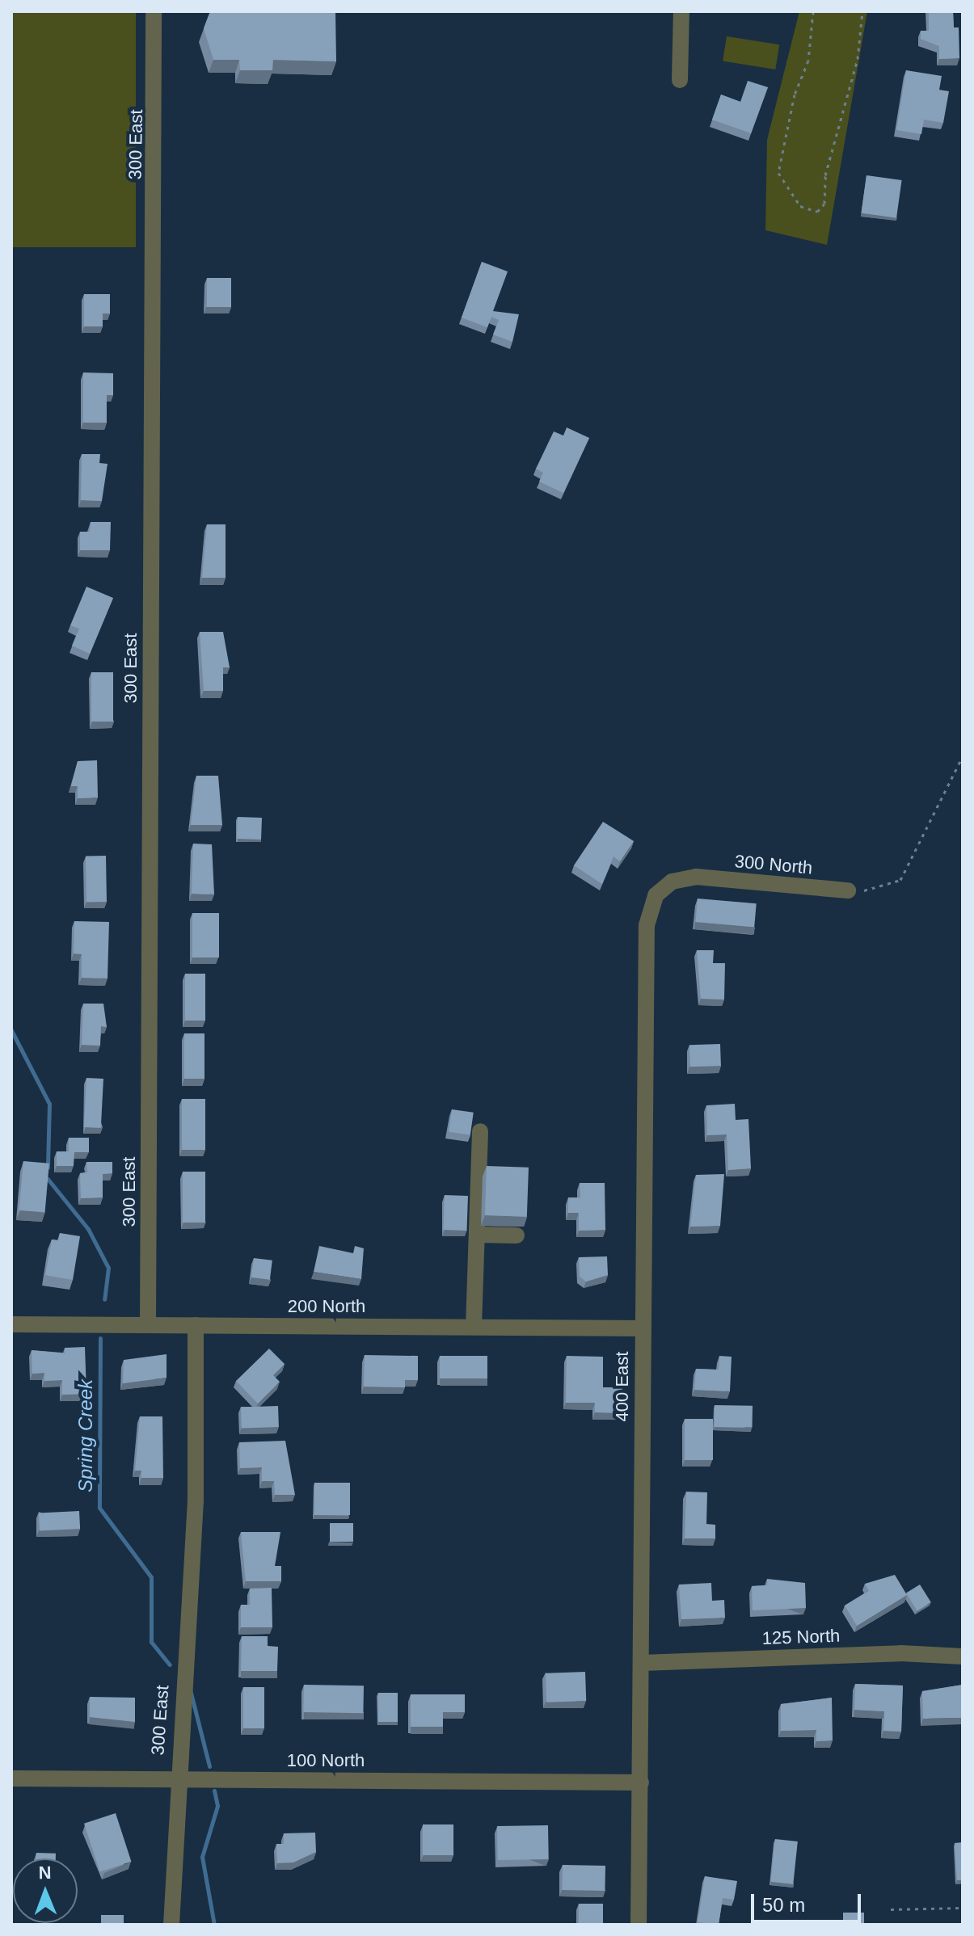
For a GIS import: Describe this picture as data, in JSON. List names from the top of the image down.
{
  "streets": {
    "street": [
      "300 East",
      "300 North",
      "200 North",
      "400 East",
      "125 North",
      "100 North"
    ]
  },
  "crossings": [
    ["300 East", "200 North"],
    ["300 East", "100 North"],
    ["300 North", "400 East"],
    ["200 North", "400 East"],
    ["400 East", "125 North"],
    ["400 East", "100 North"]
  ],
  "water": ["Spring Creek"],
  "scale_bar": "50 m",
  "north": "top"
}
